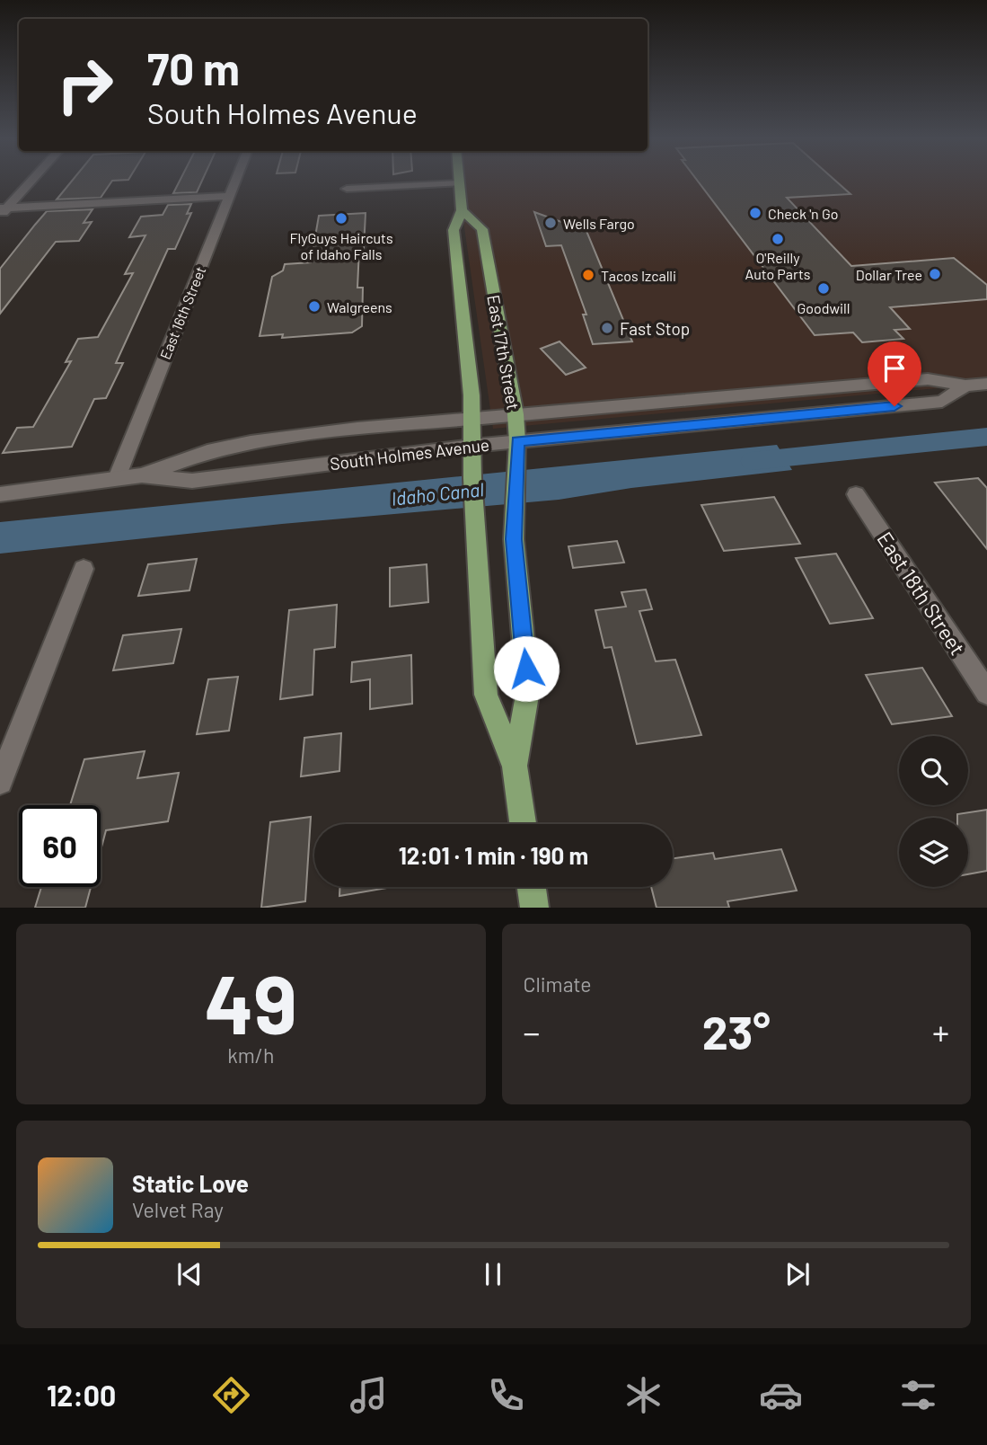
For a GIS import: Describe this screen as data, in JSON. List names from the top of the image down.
{
  "streets": {
    "main road": [
      "East 16th Street",
      "East 17th Street",
      "South Holmes Avenue",
      "East 18th Street"
    ]
  },
  "crossings": [
    ["East 16th Street", "South Holmes Avenue"],
    ["East 17th Street", "South Holmes Avenue"]
  ],
  "water": ["Idaho Canal"],
  "places": [
    "Check 'n Go",
    "FlyGuys Haircuts of Idaho Falls",
    "Wells Fargo",
    "O'Reilly Auto Parts",
    "Dollar Tree",
    "Tacos Izcalli",
    "Goodwill",
    "Walgreens",
    "Fast Stop"
  ],
  "page": {
    "turn": ["70 m", "South Holmes Avenue"],
    "limit": "60",
    "trip": "12:01 · 1 min · 190 m",
    "tile": [
      ["49", "km/h"],
      "Climate"
    ],
    "heat": ["−", "23°", "+"],
    "song": ["Static Love", "Velvet Ray"],
    "tabs": "12:00"
  }
}
